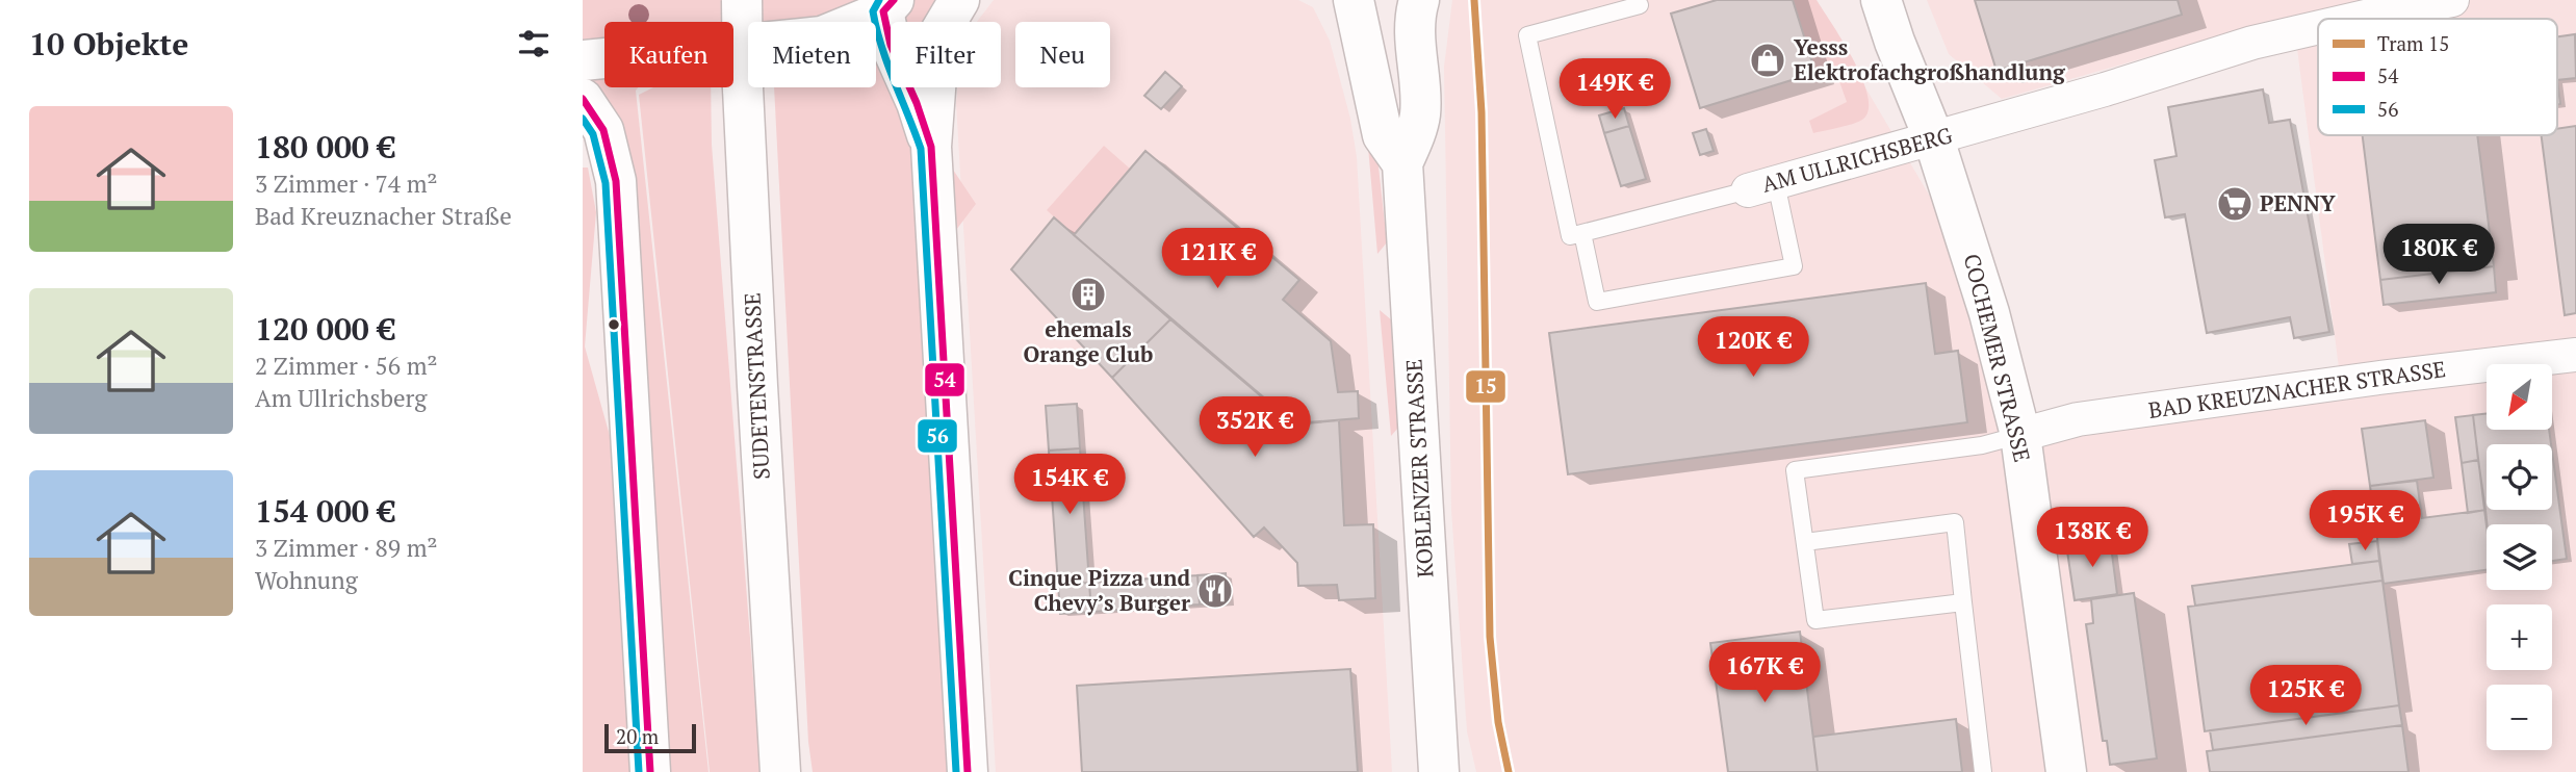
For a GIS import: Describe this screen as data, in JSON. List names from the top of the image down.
{
  "streets": {
    "main road": ["COCHEMER STRASSE", "SUDETENSTRASSE", "KOBLENZER STRASSE"],
    "street": ["AM ULLRICHSBERG", "BAD KREUZNACHER STRASSE"]
  },
  "crossings": [
    ["AM ULLRICHSBERG", "COCHEMER STRASSE"],
    ["COCHEMER STRASSE", "BAD KREUZNACHER STRASSE"]
  ],
  "places": {
    "shop": ["Yesss Elektrofachgroßhandlung"],
    "supermarket": ["PENNY"],
    "building": ["ehemals Orange Club"],
    "restaurant": ["Cinque Pizza und Chevy’s Burger"]
  },
  "lines": ["tram line 15", "transit line 54", "transit line 56"],
  "legend": ["Tram 15", "54", "56"],
  "scale_bar": "20 m",
  "north": "bottom left",
  "page": {
    "heading": "10 Objekte",
    "chip": [
      "Kaufen",
      "Mieten",
      "Filter",
      "Neu"
    ],
    "price": [
      "149K €",
      "180K €",
      "121K €",
      "120K €",
      "352K €",
      "154K €",
      "195K €",
      "138K €",
      "167K €",
      "125K €"
    ],
    "list": [
      {
        "name": "180 000 €",
        "note": "3 Zimmer · 74 m² · Bad Kreuznacher Straße"
      },
      {
        "name": "120 000 €",
        "note": "2 Zimmer · 56 m² · Am Ullrichsberg"
      },
      {
        "name": "154 000 €",
        "note": "3 Zimmer · 89 m² · Wohnung"
      }
    ],
    "map_buttons": ["+", "−"],
    "scale": "20 m"
  }
}
